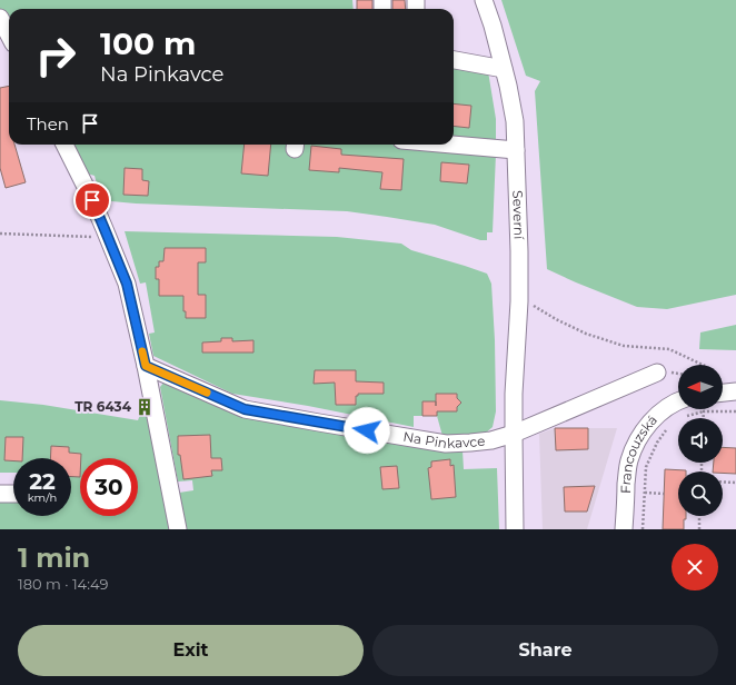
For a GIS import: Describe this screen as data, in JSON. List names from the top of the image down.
{
  "streets": {
    "street": ["Severní", "Na Pinkavce", "Francouzská"]
  },
  "crossings": [
    ["Severní", "Na Pinkavce"]
  ],
  "places": {
    "building": ["TR 6434"]
  },
  "north": "left",
  "page": {
    "turn": ["100 m", "Na Pinkavce"],
    "then": "Then",
    "speed": "22 km/h",
    "limit": "30",
    "heading": ["1 min", "180 m · 14:49"],
    "buttons": ["Exit", "Share"]
  }
}
